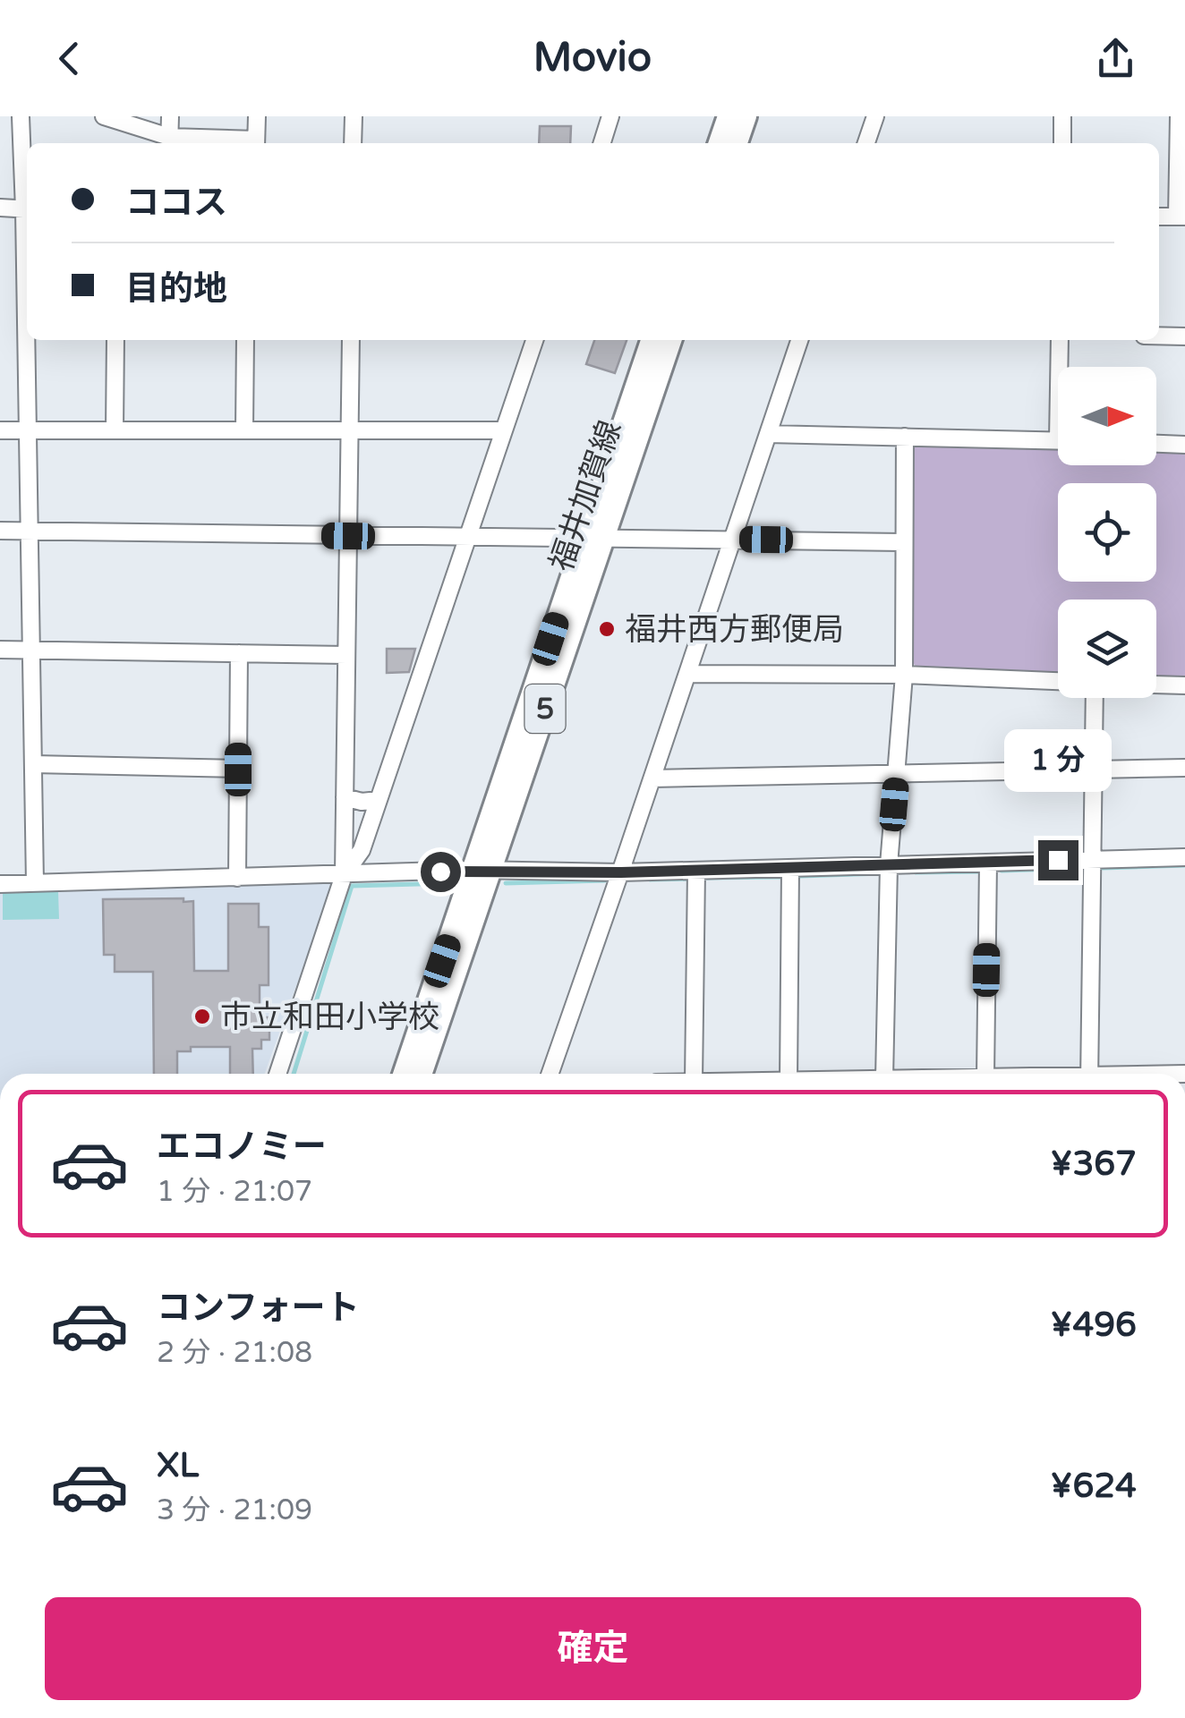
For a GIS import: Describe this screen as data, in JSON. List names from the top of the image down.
{
  "streets": {
    "main road": ["福井加賀線", "5"]
  },
  "places": ["福井西方郵便局", "市立和田小学校"],
  "north": "right",
  "page": {
    "header": "Movio",
    "banner": ["ココス", "目的地"],
    "bubble": "1 分",
    "list": [
      {
        "name": "エコノミー",
        "note": "1 分 · 21:07",
        "value": "¥367"
      },
      {
        "name": "コンフォート",
        "note": "2 分 · 21:08",
        "value": "¥496"
      },
      {
        "name": "XL",
        "note": "3 分 · 21:09",
        "value": "¥624"
      }
    ],
    "buttons": "確定"
  }
}
